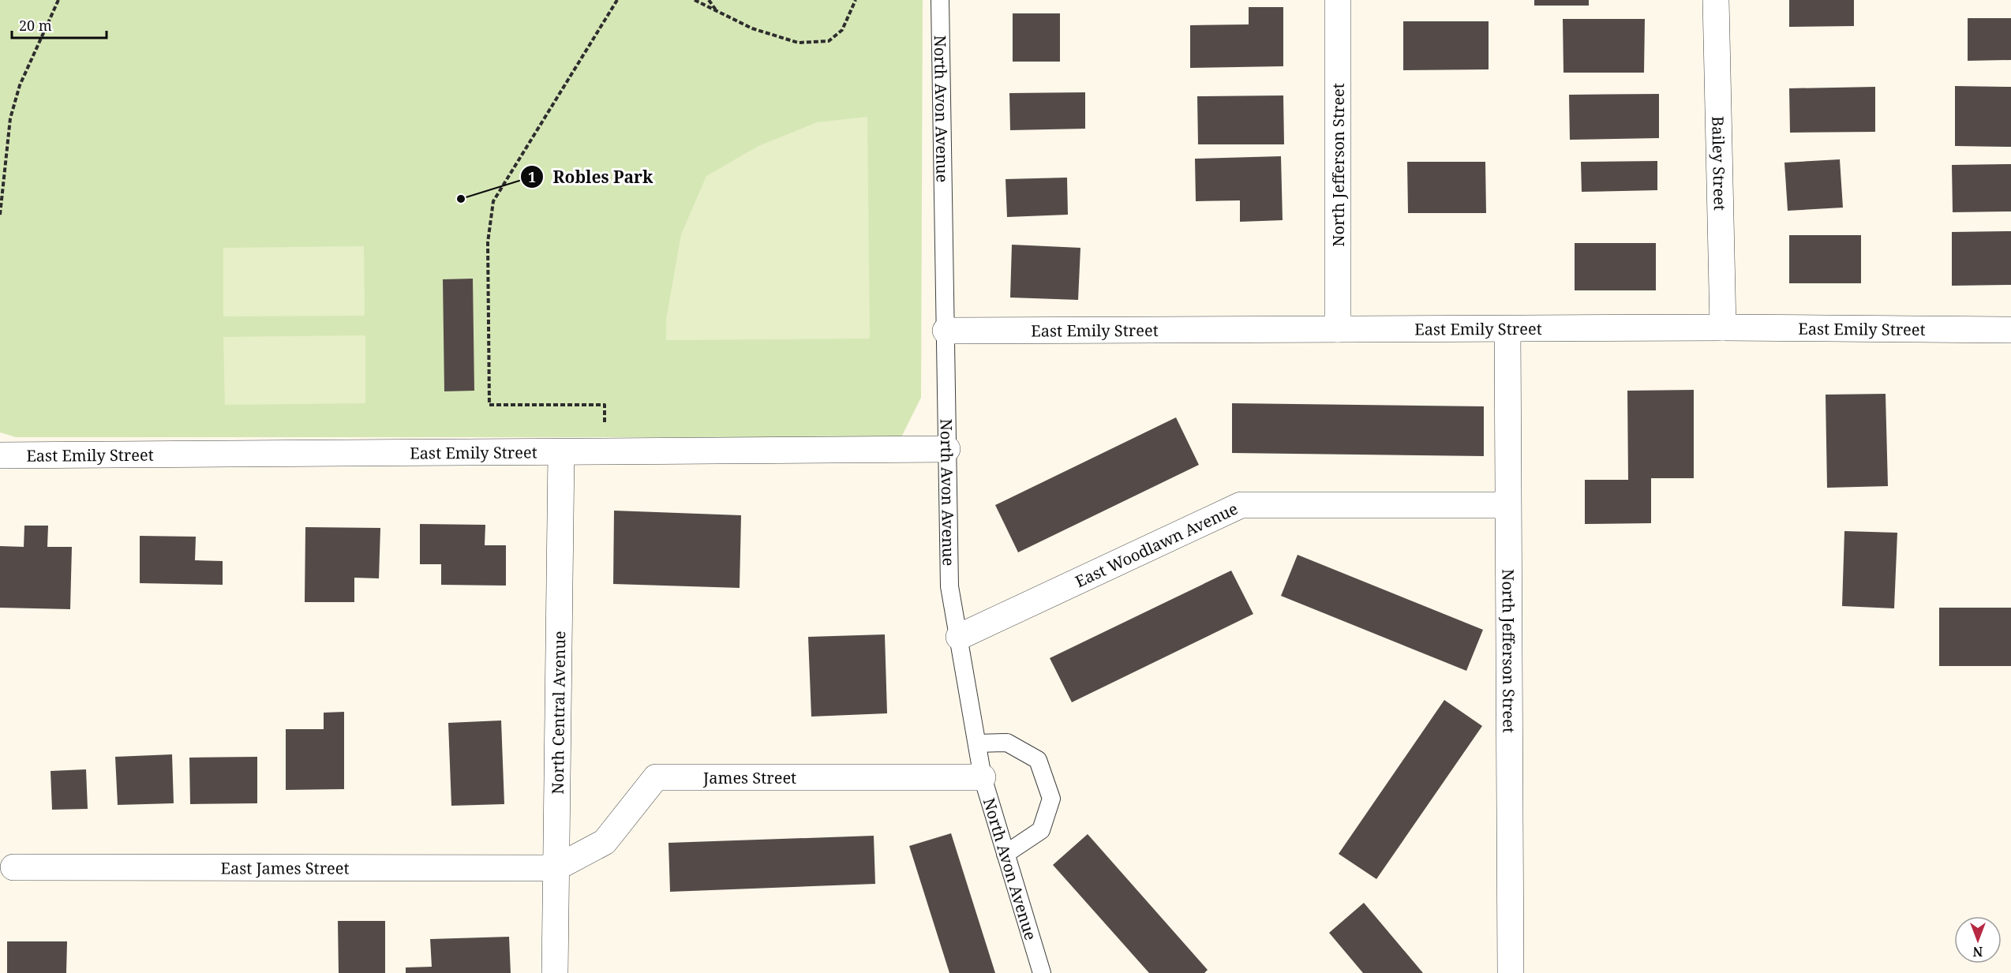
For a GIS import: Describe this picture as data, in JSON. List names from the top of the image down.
{
  "streets": {
    "street": [
      "Bailey Street",
      "North Jefferson Street",
      "East Emily Street",
      "East Woodlawn Avenue",
      "North Central Avenue",
      "James Street",
      "East James Street"
    ],
    "lane": ["North Avon Avenue"]
  },
  "crossings": [
    ["North Avon Avenue", "East Emily Street"],
    ["North Avon Avenue", "East Woodlawn Avenue"],
    ["North Avon Avenue", "James Street"],
    ["Bailey Street", "East Emily Street"],
    ["North Jefferson Street", "East Emily Street"],
    ["North Jefferson Street", "East Woodlawn Avenue"],
    ["East Emily Street", "North Central Avenue"],
    ["North Central Avenue", "James Street"],
    ["North Central Avenue", "East James Street"],
    ["James Street", "East James Street"]
  ],
  "places": ["Robles Park"],
  "scale_bar": "20 m",
  "north": "bottom"
}
